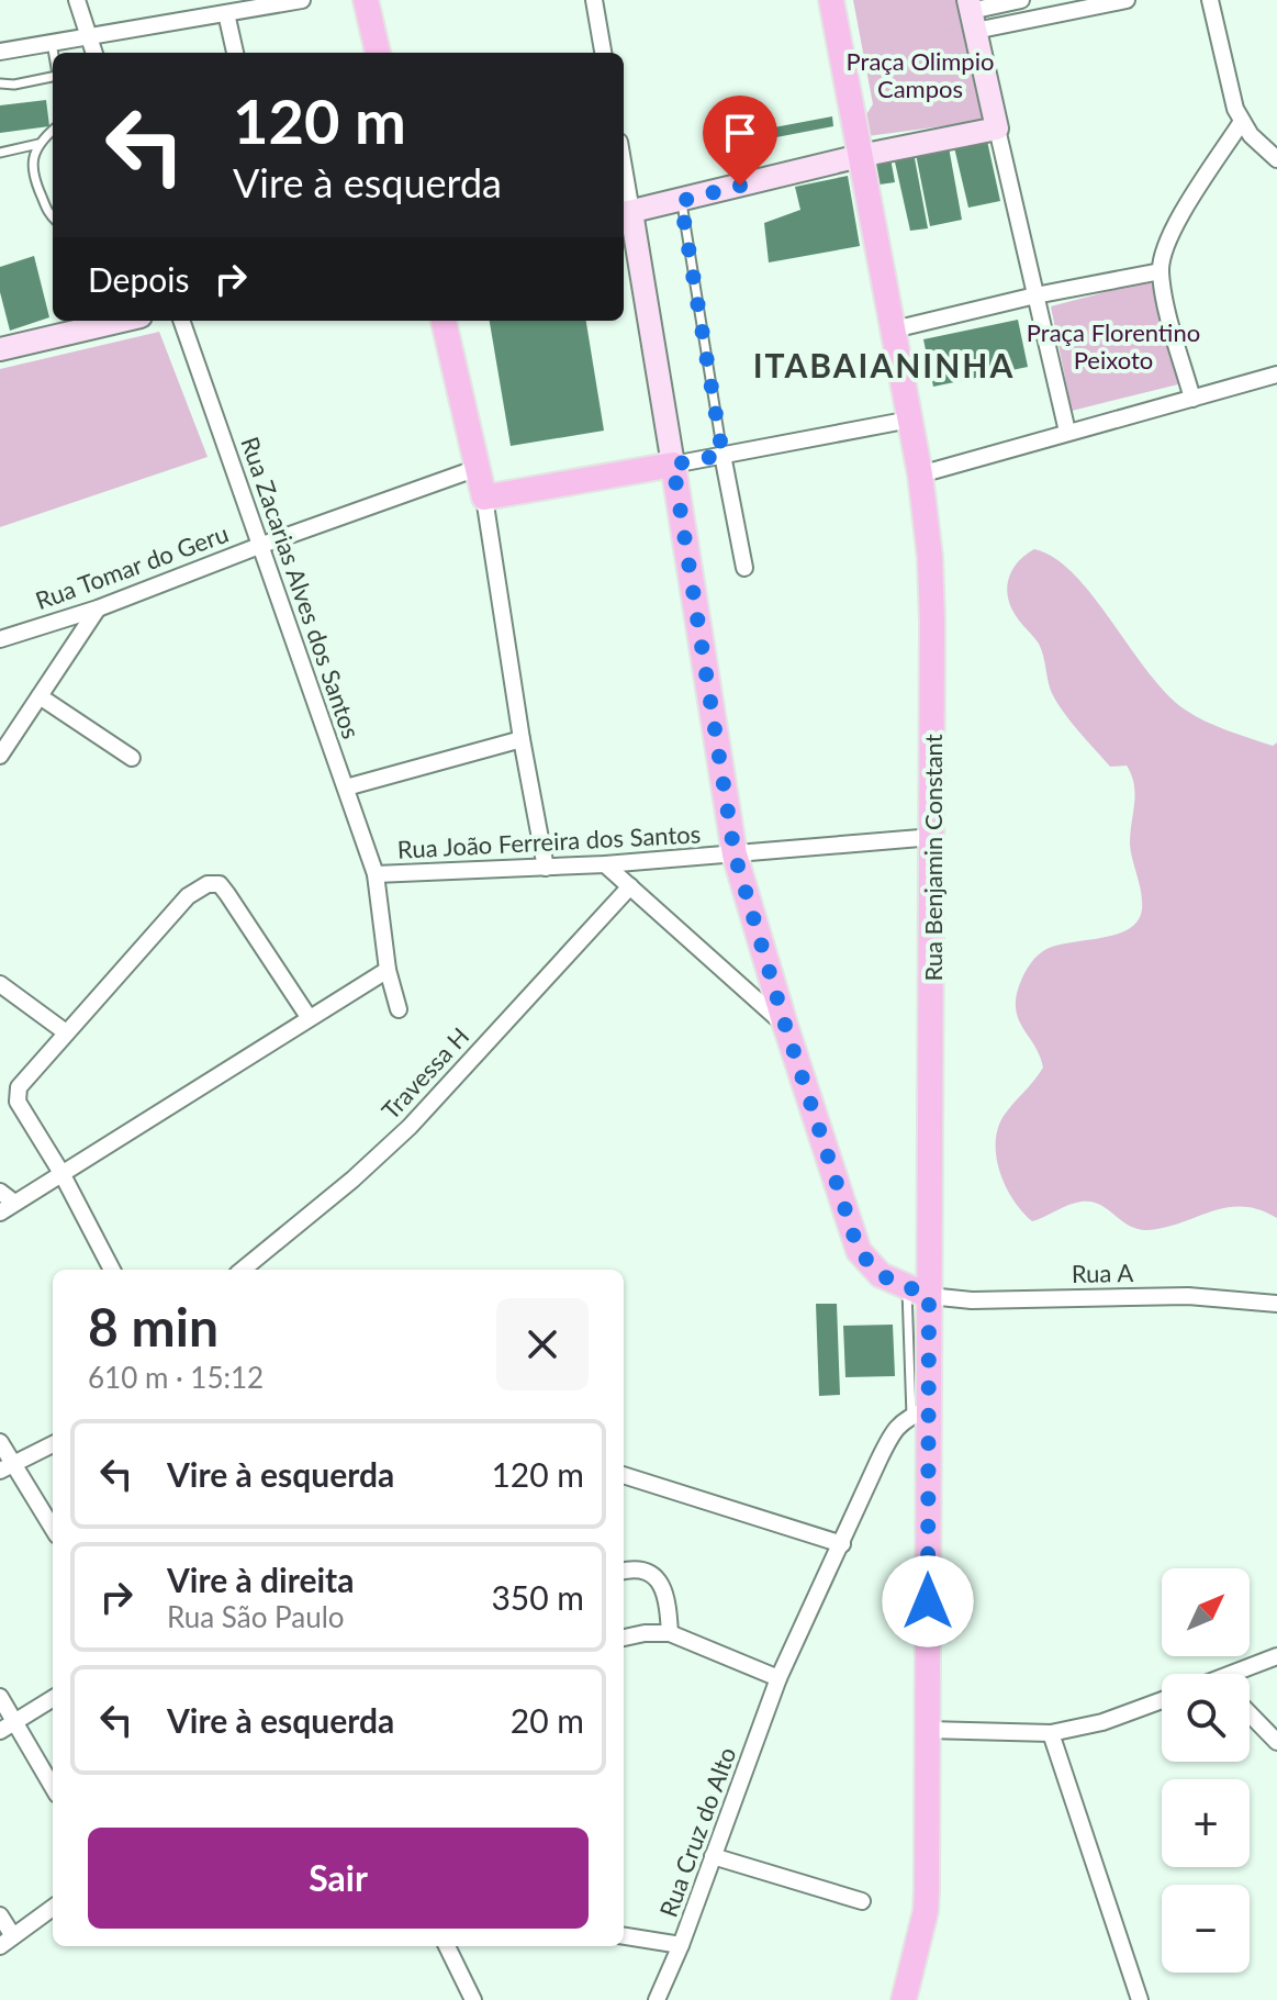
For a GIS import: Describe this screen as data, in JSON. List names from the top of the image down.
{
  "streets": {
    "main road": ["Rua Benjamin Constant"],
    "street": [
      "Rua Tomar do Geru",
      "Rua Zacarias Alves dos Santos",
      "Rua João Ferreira dos Santos",
      "Travessa H",
      "Rua A",
      "Rua Cruz do Alto"
    ]
  },
  "crossings": [
    ["Rua Tomar do Geru", "Rua Zacarias Alves dos Santos"],
    ["Rua Zacarias Alves dos Santos", "Rua João Ferreira dos Santos"],
    ["Rua João Ferreira dos Santos", "Rua Benjamin Constant"],
    ["Rua Benjamin Constant", "Rua A"],
    ["Rua Benjamin Constant", "Rua Cruz do Alto"]
  ],
  "districts": ["ITABAIANINHA"],
  "parks": ["Praça Olimpio Campos", "Praça Florentino Peixoto"],
  "north": "top right",
  "page": {
    "turn": ["120 m", "Vire à esquerda"],
    "then": "Depois",
    "heading": ["8 min", "610 m · 15:12"],
    "list": [
      {
        "name": "Vire à esquerda",
        "value": "120 m"
      },
      {
        "name": "Vire à direita",
        "note": "Rua São Paulo",
        "value": "350 m"
      },
      {
        "name": "Vire à esquerda",
        "value": "20 m"
      }
    ],
    "map_buttons": ["+", "−"],
    "buttons": "Sair"
  }
}
